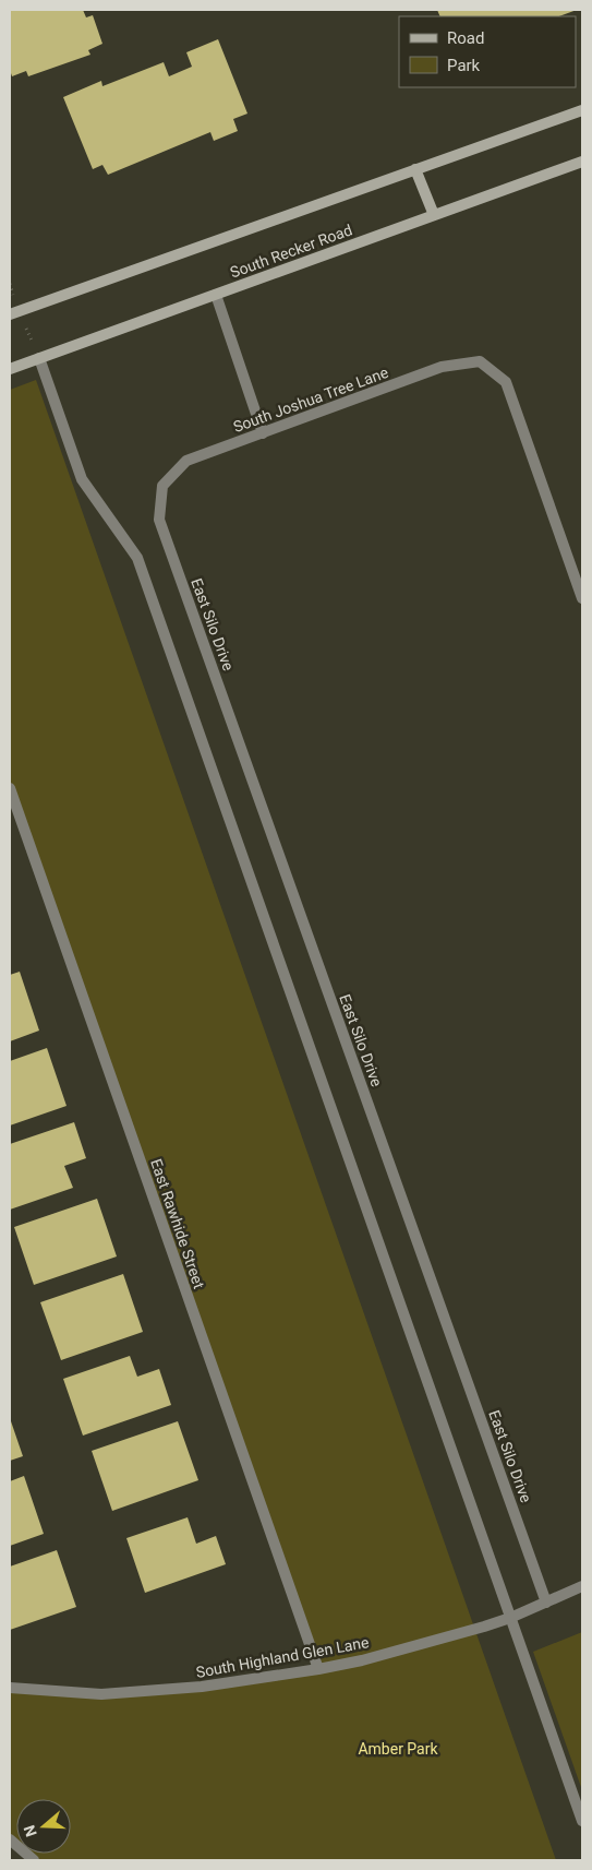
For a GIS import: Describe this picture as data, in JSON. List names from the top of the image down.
{
  "streets": {
    "main road": ["South Recker Road"],
    "street": [
      "South Joshua Tree Lane",
      "East Silo Drive",
      "East Rawhide Street",
      "South Highland Glen Lane"
    ]
  },
  "crossings": [
    ["South Joshua Tree Lane", "East Silo Drive"],
    ["East Silo Drive", "South Highland Glen Lane"],
    ["East Rawhide Street", "South Highland Glen Lane"]
  ],
  "parks": ["Amber Park"],
  "legend": ["Road", "Park"],
  "north": "left"
}
